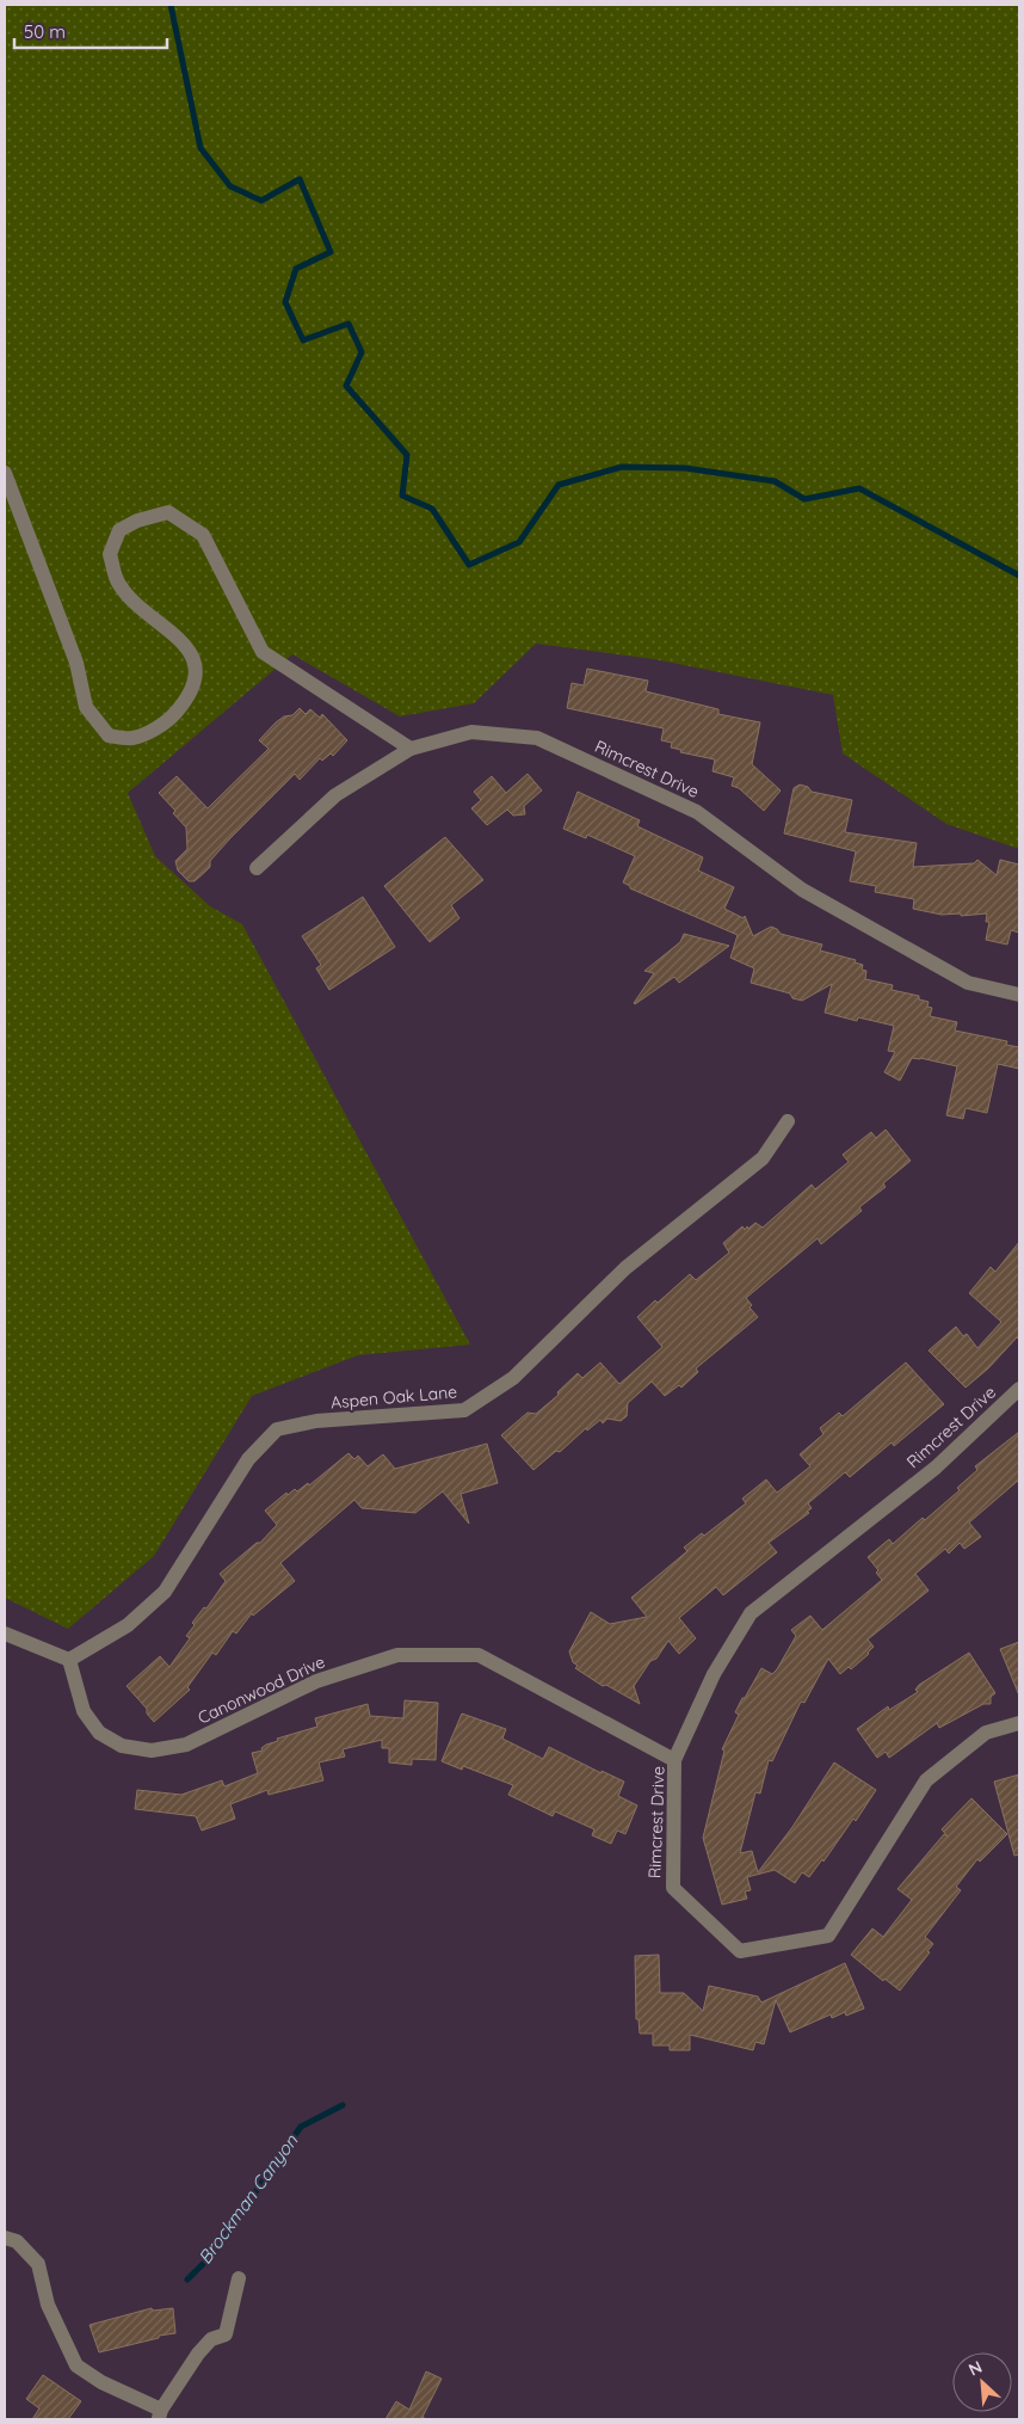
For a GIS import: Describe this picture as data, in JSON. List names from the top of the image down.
{
  "streets": {
    "street": ["Rimcrest Drive", "Aspen Oak Lane", "Canonwood Drive"]
  },
  "crossings": [
    ["Rimcrest Drive", "Canonwood Drive"],
    ["Aspen Oak Lane", "Canonwood Drive"]
  ],
  "water": ["Brockman Canyon"],
  "scale_bar": "50 m",
  "north": "top left"
}
